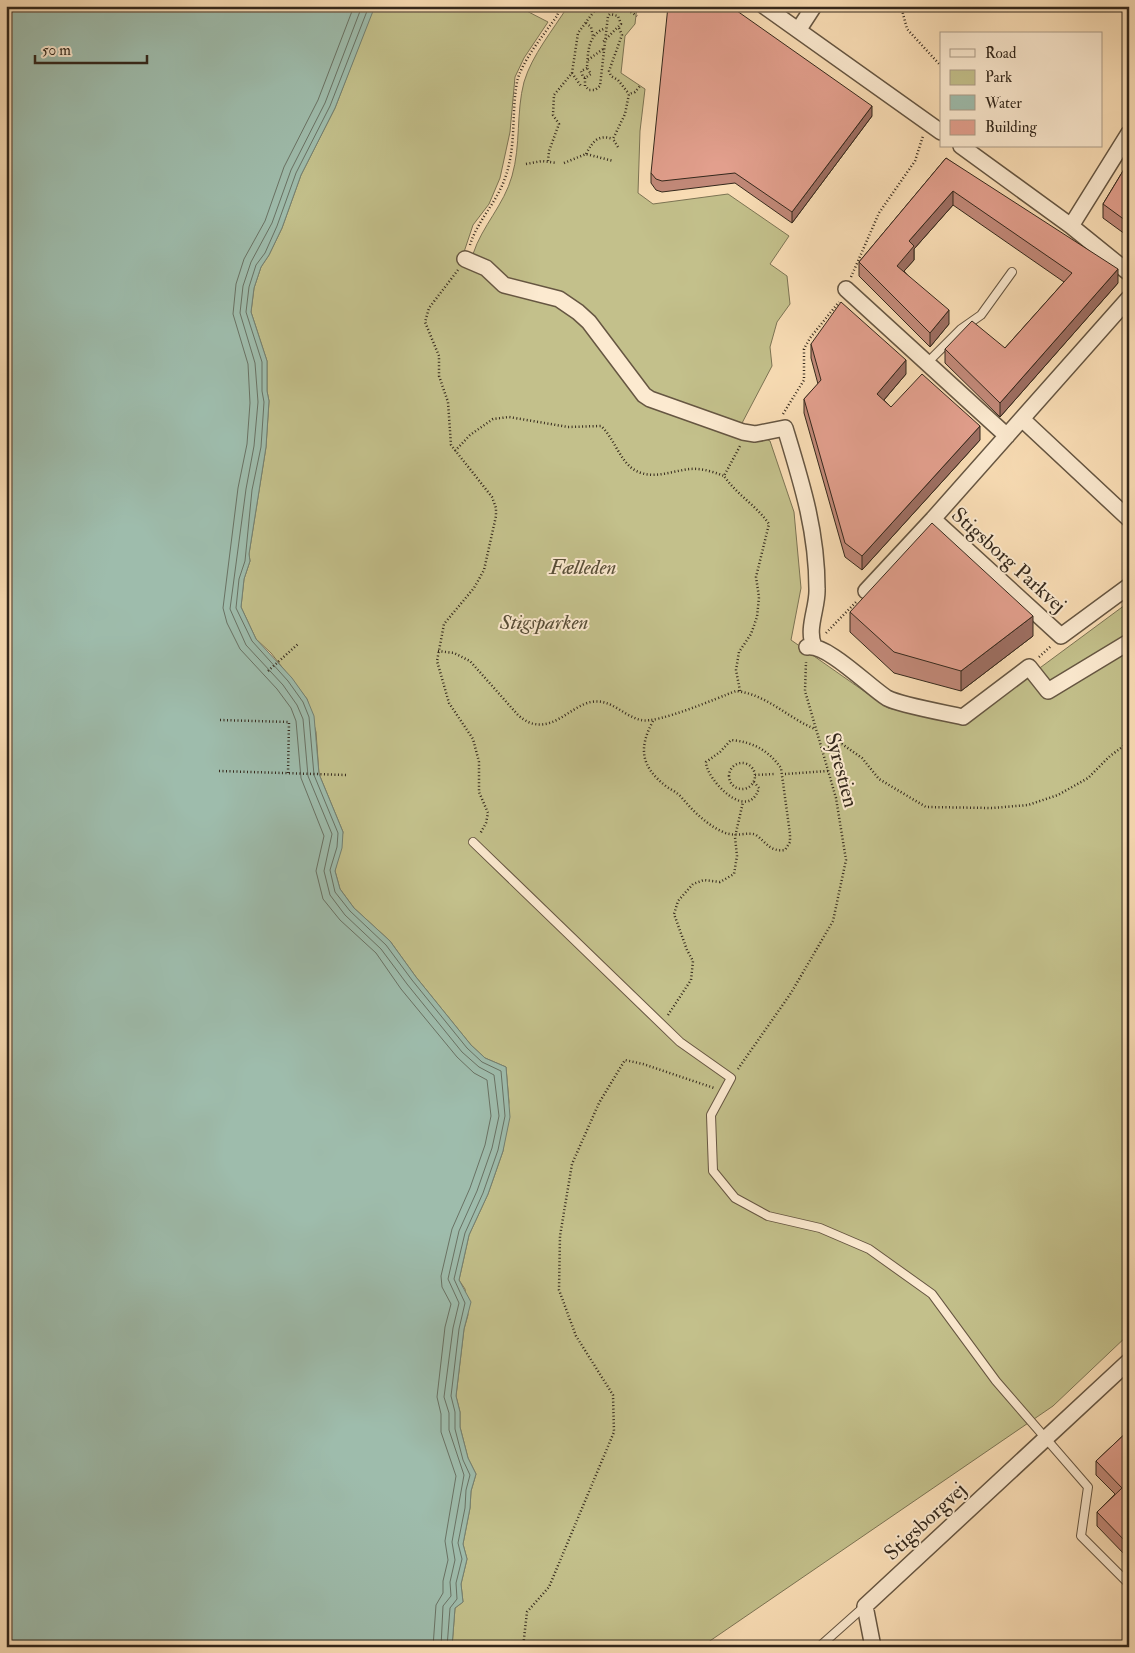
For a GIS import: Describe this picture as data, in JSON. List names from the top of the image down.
{
  "streets": {
    "street": ["Stigsborg Parkvej", "Stigsborgvej"],
    "path": ["Syrestien"]
  },
  "parks": ["Fælleden", "Stigsparken"],
  "legend": [
    "Road",
    "Park",
    "Water",
    "Building"
  ],
  "scale_bar": "50 m"
}
